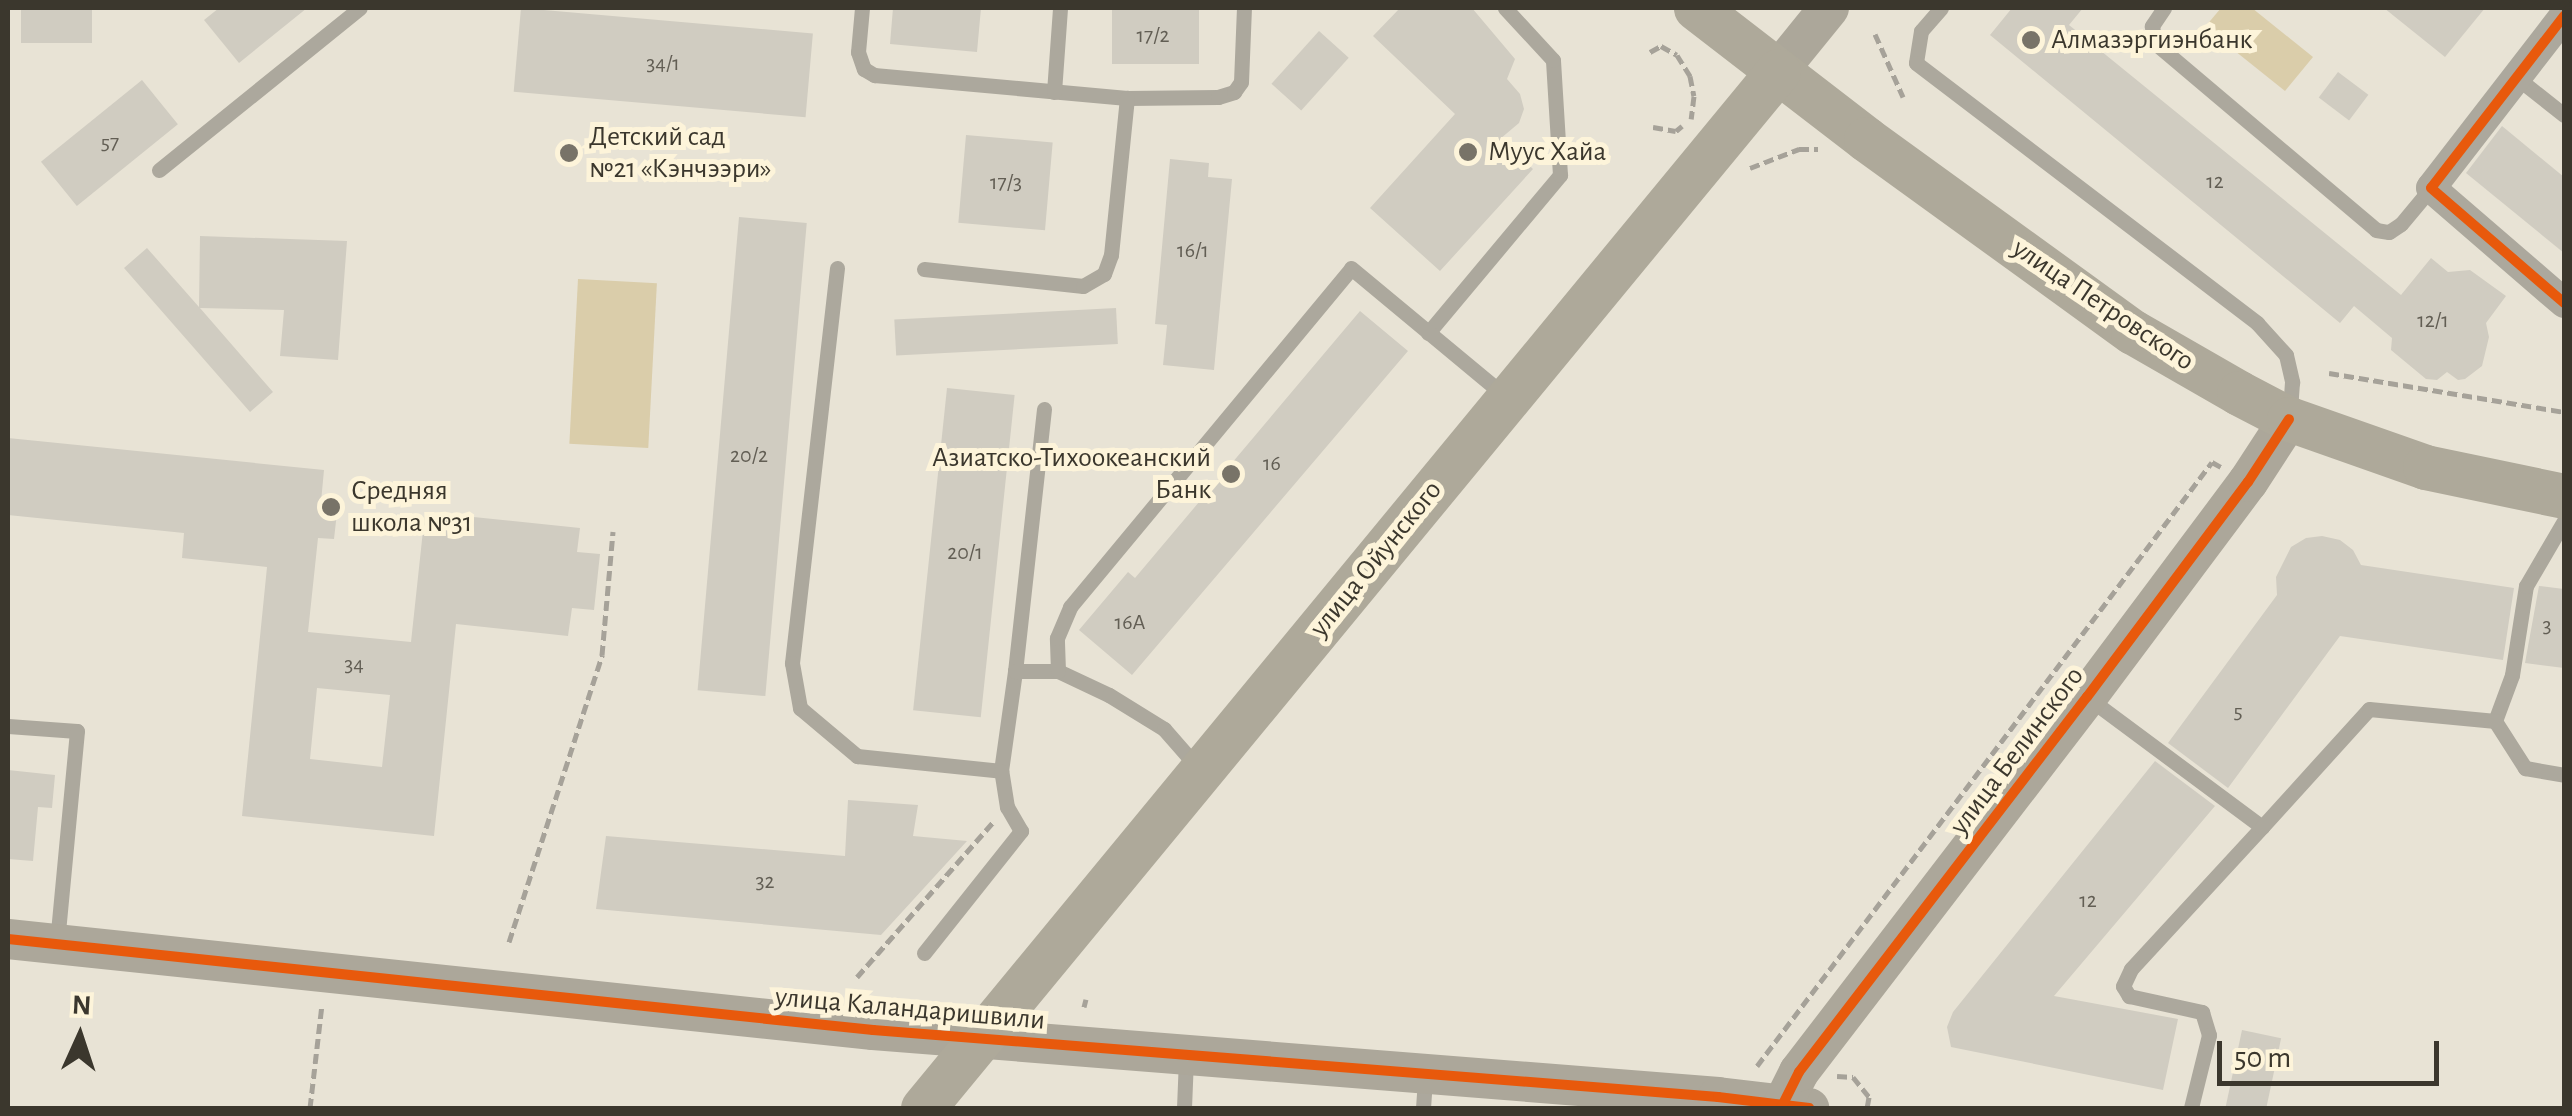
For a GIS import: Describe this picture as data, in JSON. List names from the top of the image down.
{
  "streets": {
    "main road": ["улица Петровского", "улица Ойунского"],
    "street": ["улица Белинского", "улица Каландаришвили"]
  },
  "crossings": [
    ["улица Петровского", "улица Ойунского"],
    ["улица Петровского", "улица Белинского"],
    ["улица Ойунского", "улица Каландаришвили"],
    ["улица Белинского", "улица Каландаришвили"]
  ],
  "places": [
    "Алмазэргиэнбанк",
    "Муус Хайа",
    "Детский сад №21 «Кэнчээри»",
    "Азиатско-Тихоокеанский Банк",
    "Средняя школа №31"
  ],
  "house_numbers": [
    "17/2",
    "34/1",
    "57",
    "12",
    "17/3",
    "16/1",
    "12/1",
    "20/2",
    "16",
    "20/1",
    "16А",
    "3",
    "34",
    "5",
    "32",
    "12"
  ],
  "scale_bar": "50 m",
  "north": "top"
}
